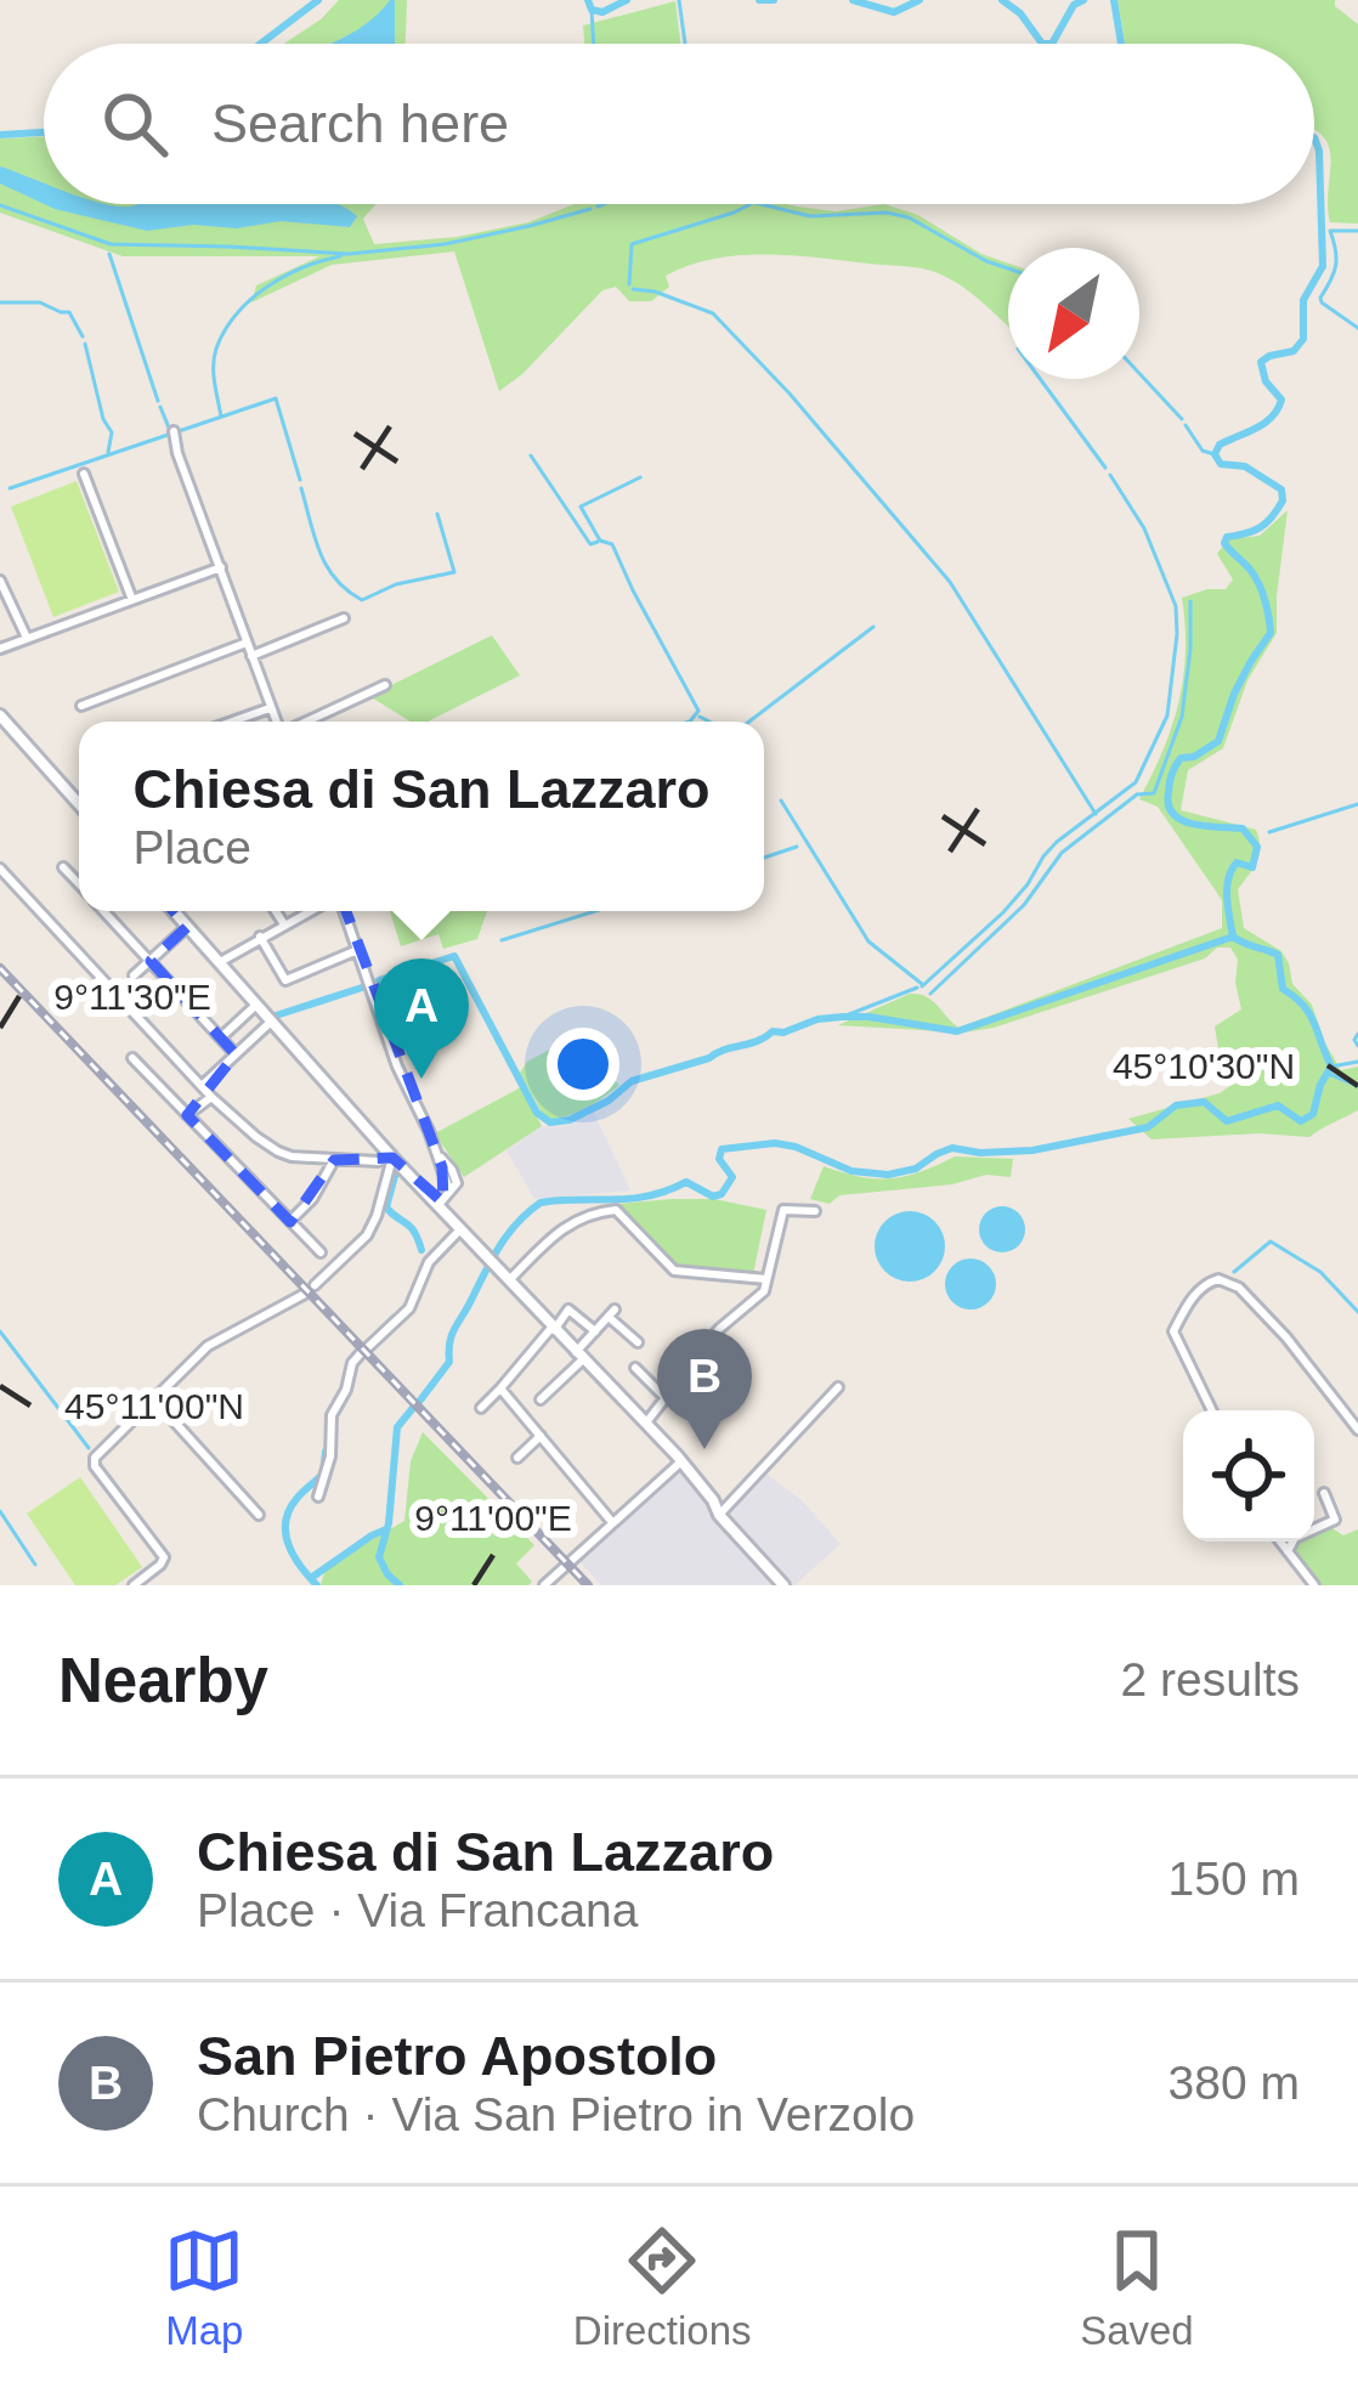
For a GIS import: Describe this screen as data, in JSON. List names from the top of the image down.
{
  "north": "bottom left",
  "page": {
    "search": "Search here",
    "popup": ["Chiesa di San Lazzaro", "Place"],
    "pins": ["A", "B"],
    "heading": ["Nearby", "2 results"],
    "list": [
      {
        "mark": "A",
        "name": "Chiesa di San Lazzaro",
        "note": "Place · Via Francana",
        "value": "150 m"
      },
      {
        "mark": "B",
        "name": "San Pietro Apostolo",
        "note": "Church · Via San Pietro in Verzolo",
        "value": "380 m"
      }
    ],
    "nav": ["Map", "Directions", "Saved"]
  },
  "coordinates": [
    "9°11'30\"E",
    "45°10'30\"N",
    "45°11'00\"N",
    "9°11'00\"E"
  ]
}
